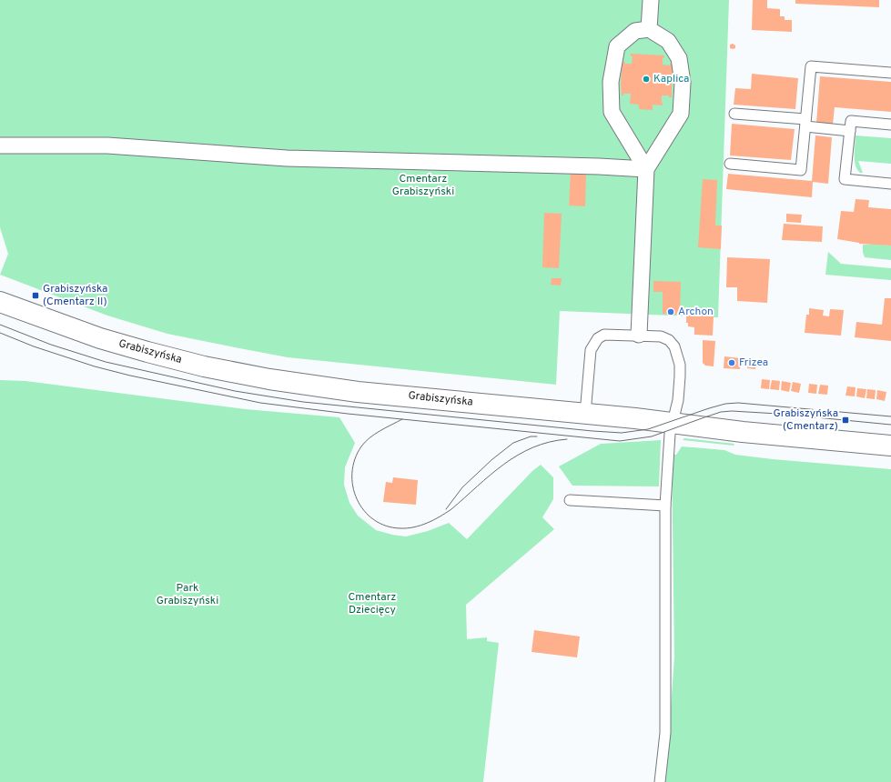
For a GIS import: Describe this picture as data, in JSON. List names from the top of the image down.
{
  "streets": {
    "main road": ["Grabiszyńska"]
  },
  "parks": ["Cmentarz Grabiszyński", "Park Grabiszyński", "Cmentarz Dziecięcy"],
  "places": {
    "other": ["Kaplica", "Archon", "Frizea"],
    "transit": ["Grabiszyńska (Cmentarz II)", "Grabiszyńska (Cmentarz)"]
  }
}
